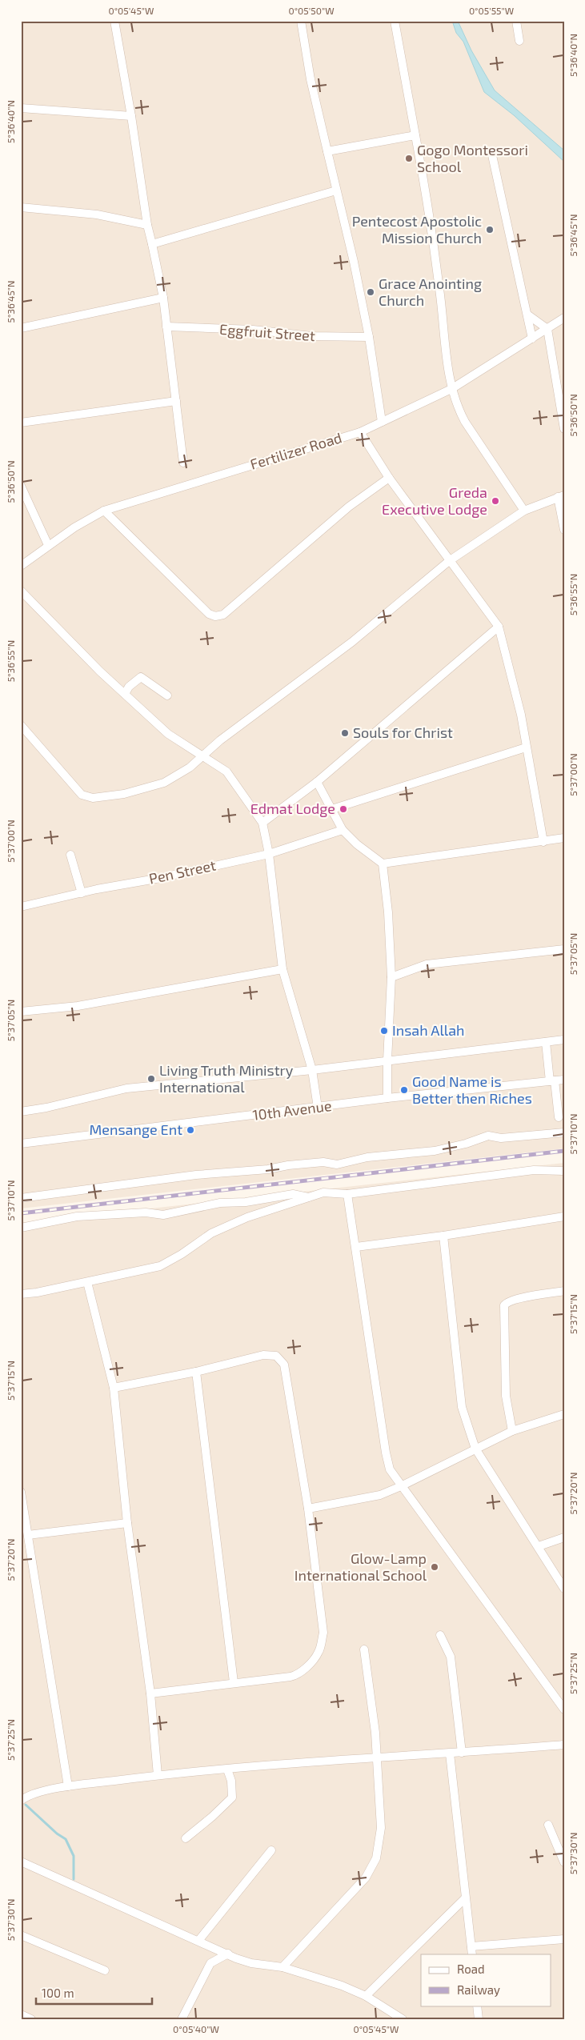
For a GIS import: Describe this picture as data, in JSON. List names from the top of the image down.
{
  "streets": {
    "street": [
      "Eggfruit Street",
      "Fertilizer Road",
      "Pen Street",
      "10th Avenue"
    ]
  },
  "places": [
    "Gogo Montessori School",
    "Pentecost Apostolic Mission Church",
    "Grace Anointing Church",
    "Greda Executive Lodge",
    "Souls for Christ",
    "Edmat Lodge",
    "Insah Allah",
    "Living Truth Ministry International",
    "Good Name is Better then Riches",
    "Mensange Ent",
    "Glow-Lamp International School"
  ],
  "legend": ["Road", "Railway"],
  "scale_bar": "100 m",
  "coordinates": [
    "0°05'45\"W",
    "0°05'50\"W",
    "0°05'55\"W",
    "5°36'40\"N",
    "5°36'45\"N",
    "5°36'50\"N",
    "5°36'55\"N",
    "5°37'00\"N",
    "5°37'05\"N",
    "5°37'10\"N",
    "5°37'15\"N",
    "5°37'20\"N",
    "5°37'25\"N",
    "5°37'30\"N",
    "0°05'40\"W"
  ]
}
